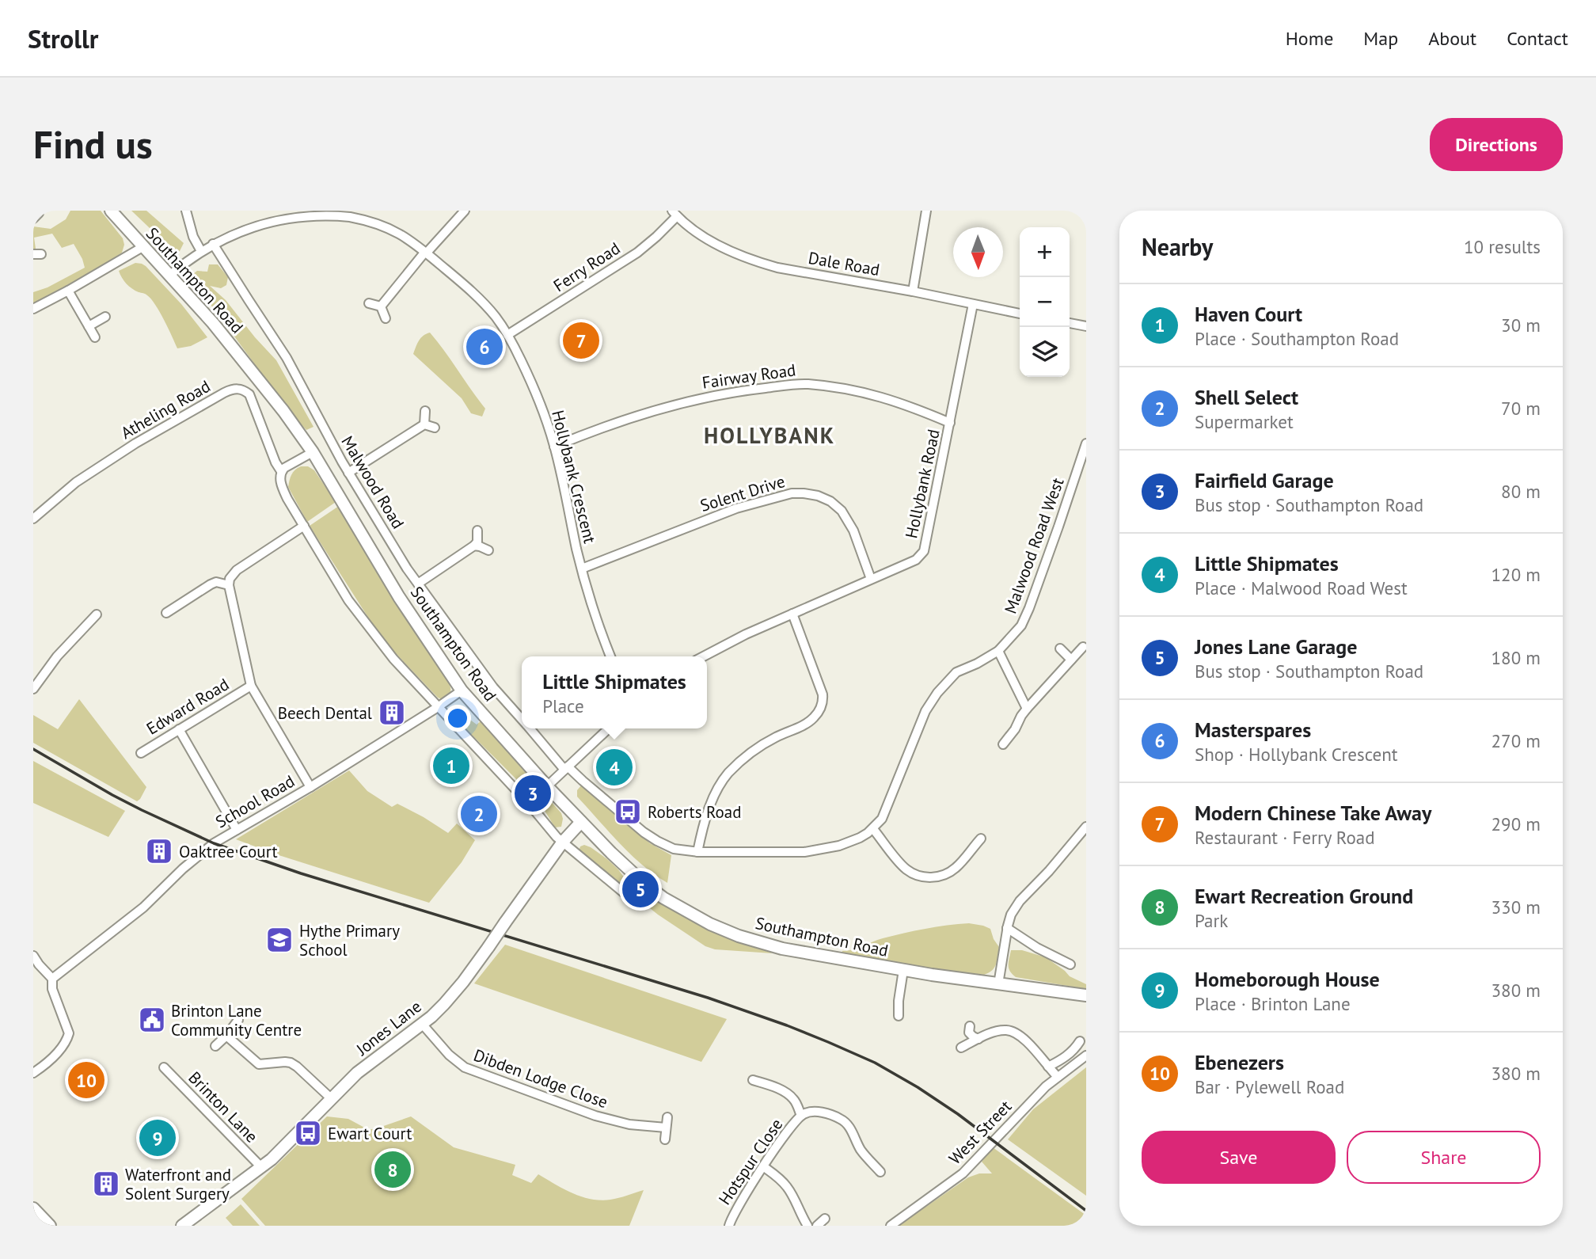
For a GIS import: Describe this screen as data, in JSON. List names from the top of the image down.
{
  "streets": {
    "street": [
      "Dale Road",
      "Ferry Road",
      "Southampton Road",
      "Fairway Road",
      "Atheling Road",
      "Hollybank Crescent",
      "Malwood Road",
      "Hollybank Road",
      "Solent Drive",
      "Malwood Road West",
      "Edward Road",
      "School Road",
      "Jones Lane",
      "Dibden Lodge Close",
      "Brinton Lane",
      "West Street",
      "Hotspur Close"
    ]
  },
  "crossings": [
    ["Dale Road", "Ferry Road"],
    ["Dale Road", "Hollybank Road"],
    ["Ferry Road", "Hollybank Crescent"],
    ["Southampton Road", "Hollybank Crescent"],
    ["Southampton Road", "School Road"],
    ["Southampton Road", "Jones Lane"],
    ["Fairway Road", "Hollybank Crescent"],
    ["Fairway Road", "Hollybank Road"],
    ["Hollybank Crescent", "Malwood Road"],
    ["Hollybank Crescent", "Solent Drive"],
    ["Malwood Road", "Malwood Road West"],
    ["Hollybank Road", "Solent Drive"],
    ["Jones Lane", "Dibden Lodge Close"],
    ["Jones Lane", "Brinton Lane"]
  ],
  "districts": ["HOLLYBANK"],
  "places": {
    "building": ["Beech Dental", "Oaktree Court", "Waterfront and Solent Surgery"],
    "bus stop": ["Roberts Road", "Ewart Court"],
    "school or university": ["Hythe Primary School"],
    "public building": ["Brinton Lane Community Centre"]
  },
  "north": "bottom",
  "page": {
    "header": "Strollr",
    "nav": [
      "Home",
      "Map",
      "About",
      "Contact"
    ],
    "buttons": [
      "Directions",
      ["Save", "Share"]
    ],
    "title": "Find us",
    "heading": ["Nearby", "10 results"],
    "map_buttons": ["+", "−"],
    "list": [
      {
        "mark": "1",
        "name": "Haven Court",
        "note": "Place · Southampton Road",
        "value": "30 m"
      },
      {
        "mark": "2",
        "name": "Shell Select",
        "note": "Supermarket",
        "value": "70 m"
      },
      {
        "mark": "3",
        "name": "Fairfield Garage",
        "note": "Bus stop · Southampton Road",
        "value": "80 m"
      },
      {
        "mark": "4",
        "name": "Little Shipmates",
        "note": "Place · Malwood Road West",
        "value": "120 m"
      },
      {
        "mark": "5",
        "name": "Jones Lane Garage",
        "note": "Bus stop · Southampton Road",
        "value": "180 m"
      },
      {
        "mark": "6",
        "name": "Masterspares",
        "note": "Shop · Hollybank Crescent",
        "value": "270 m"
      },
      {
        "mark": "7",
        "name": "Modern Chinese Take Away",
        "note": "Restaurant · Ferry Road",
        "value": "290 m"
      },
      {
        "mark": "8",
        "name": "Ewart Recreation Ground",
        "note": "Park",
        "value": "330 m"
      },
      {
        "mark": "9",
        "name": "Homeborough House",
        "note": "Place · Brinton Lane",
        "value": "380 m"
      },
      {
        "mark": "10",
        "name": "Ebenezers",
        "note": "Bar · Pylewell Road",
        "value": "380 m"
      }
    ],
    "pins": [
      "7",
      "6",
      "1",
      "4",
      "3",
      "2",
      "5",
      "10",
      "9",
      "8"
    ],
    "popup": ["Little Shipmates", "Place"]
  }
}
